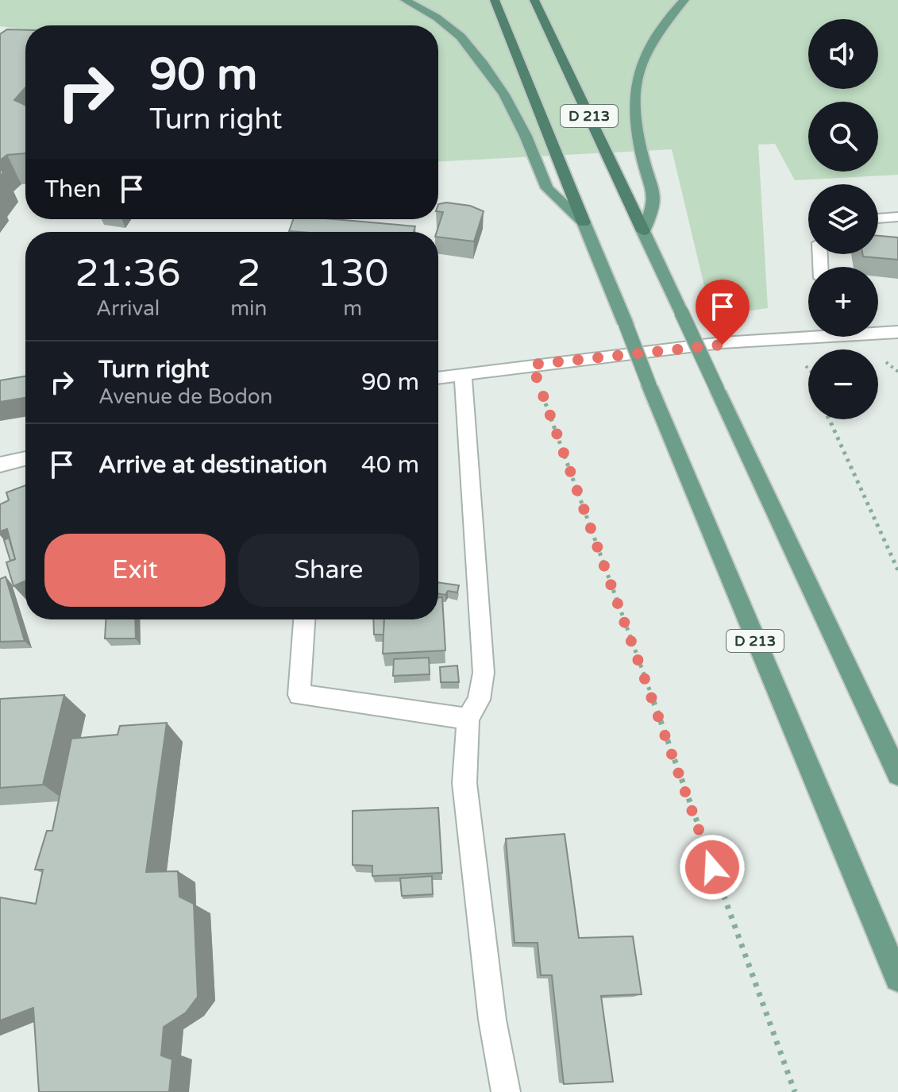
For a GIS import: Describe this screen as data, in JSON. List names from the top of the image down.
{
  "streets": {
    "highway": ["D 213"]
  },
  "page": {
    "map_buttons": ["+", "−"],
    "turn": ["90 m", "Turn right"],
    "then": "Then",
    "eta": [
      "21:36",
      "Arrival",
      "2",
      "min",
      "130",
      "m"
    ],
    "list": [
      {
        "name": "Turn right",
        "note": "Avenue de Bodon",
        "value": "90 m"
      },
      {
        "name": "Arrive at destination",
        "value": "40 m"
      }
    ],
    "buttons": ["Exit", "Share"]
  }
}
